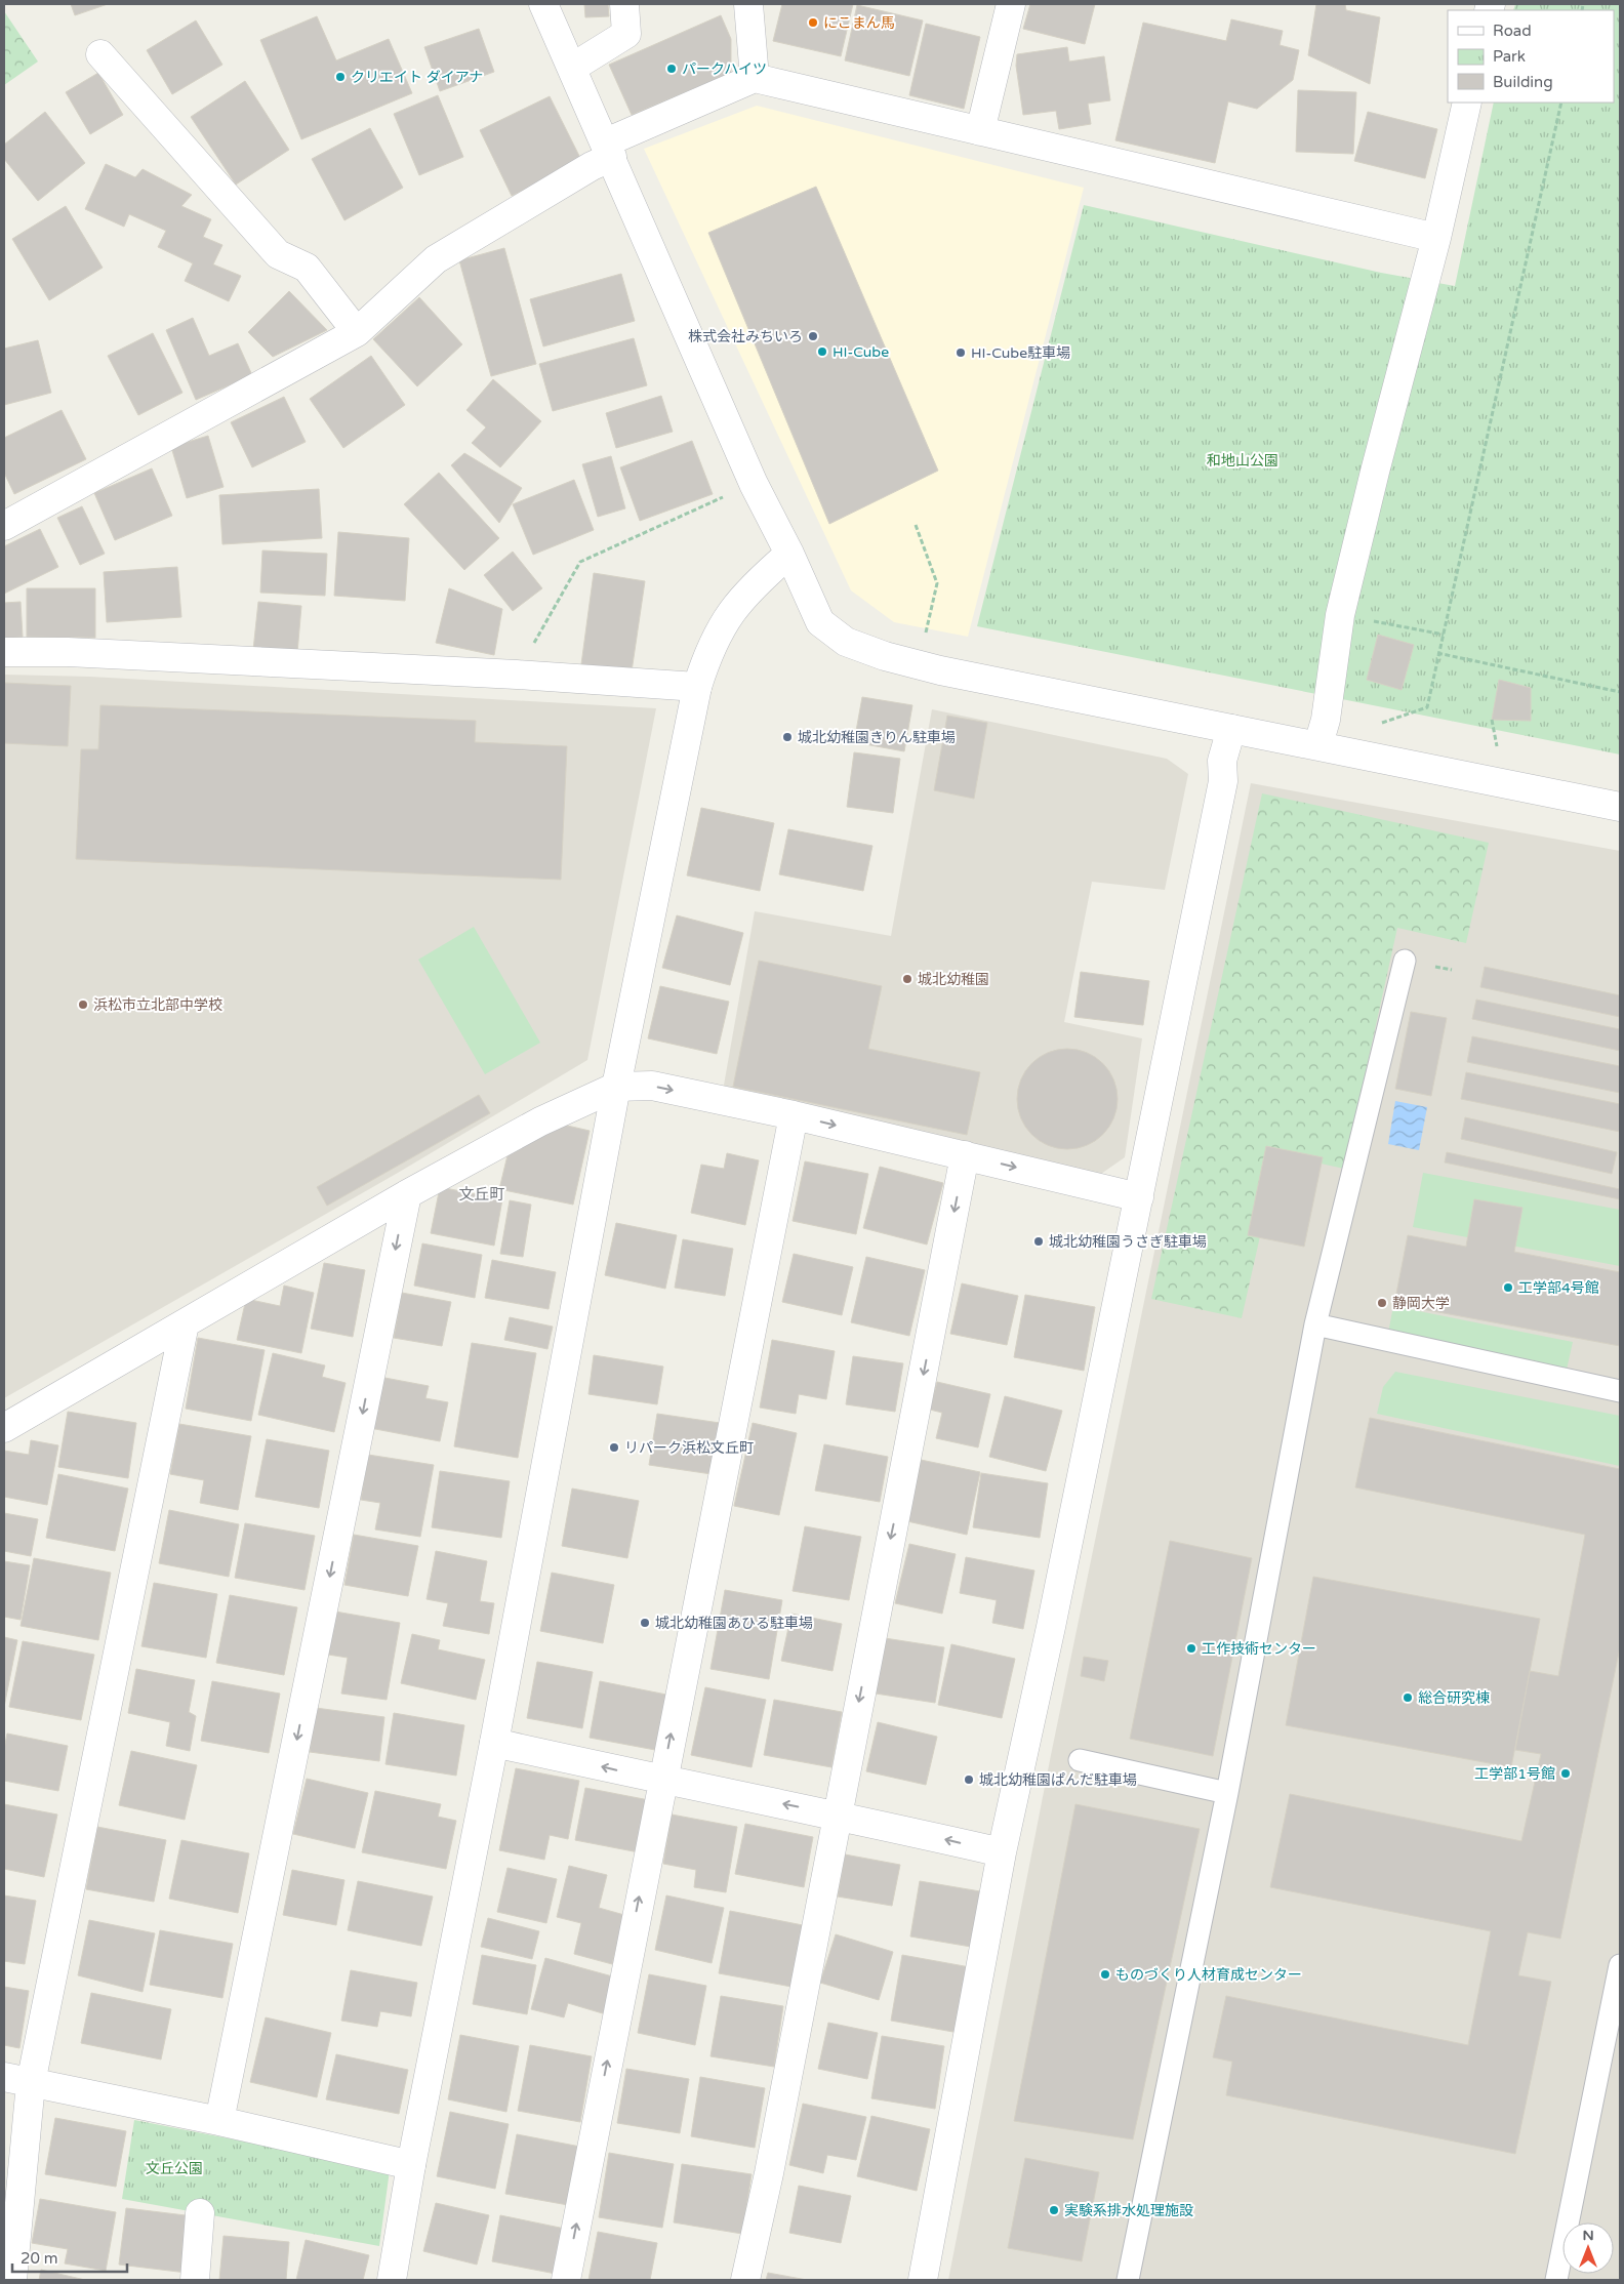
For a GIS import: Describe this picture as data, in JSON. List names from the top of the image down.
{
  "districts": ["文丘町"],
  "parks": ["和地山公園", "文丘公園"],
  "places": [
    "にこまん馬",
    "パークハイツ",
    "クリエイト ダイアナ",
    "株式会社みちいろ",
    "HI-Cube",
    "HI-Cube駐車場",
    "城北幼稚園きりん駐車場",
    "城北幼稚園",
    "浜松市立北部中学校",
    "城北幼稚園うさぎ駐車場",
    "工学部4号館",
    "静岡大学",
    "リパーク浜松文丘町",
    "城北幼稚園あひる駐車場",
    "工作技術センター",
    "総合研究棟",
    "工学部1号館",
    "城北幼稚園ぱんだ駐車場",
    "ものづくり人材育成センター",
    "実験系排水処理施設"
  ],
  "legend": ["Road", "Park", "Building"],
  "scale_bar": "20 m",
  "north": "top"
}
